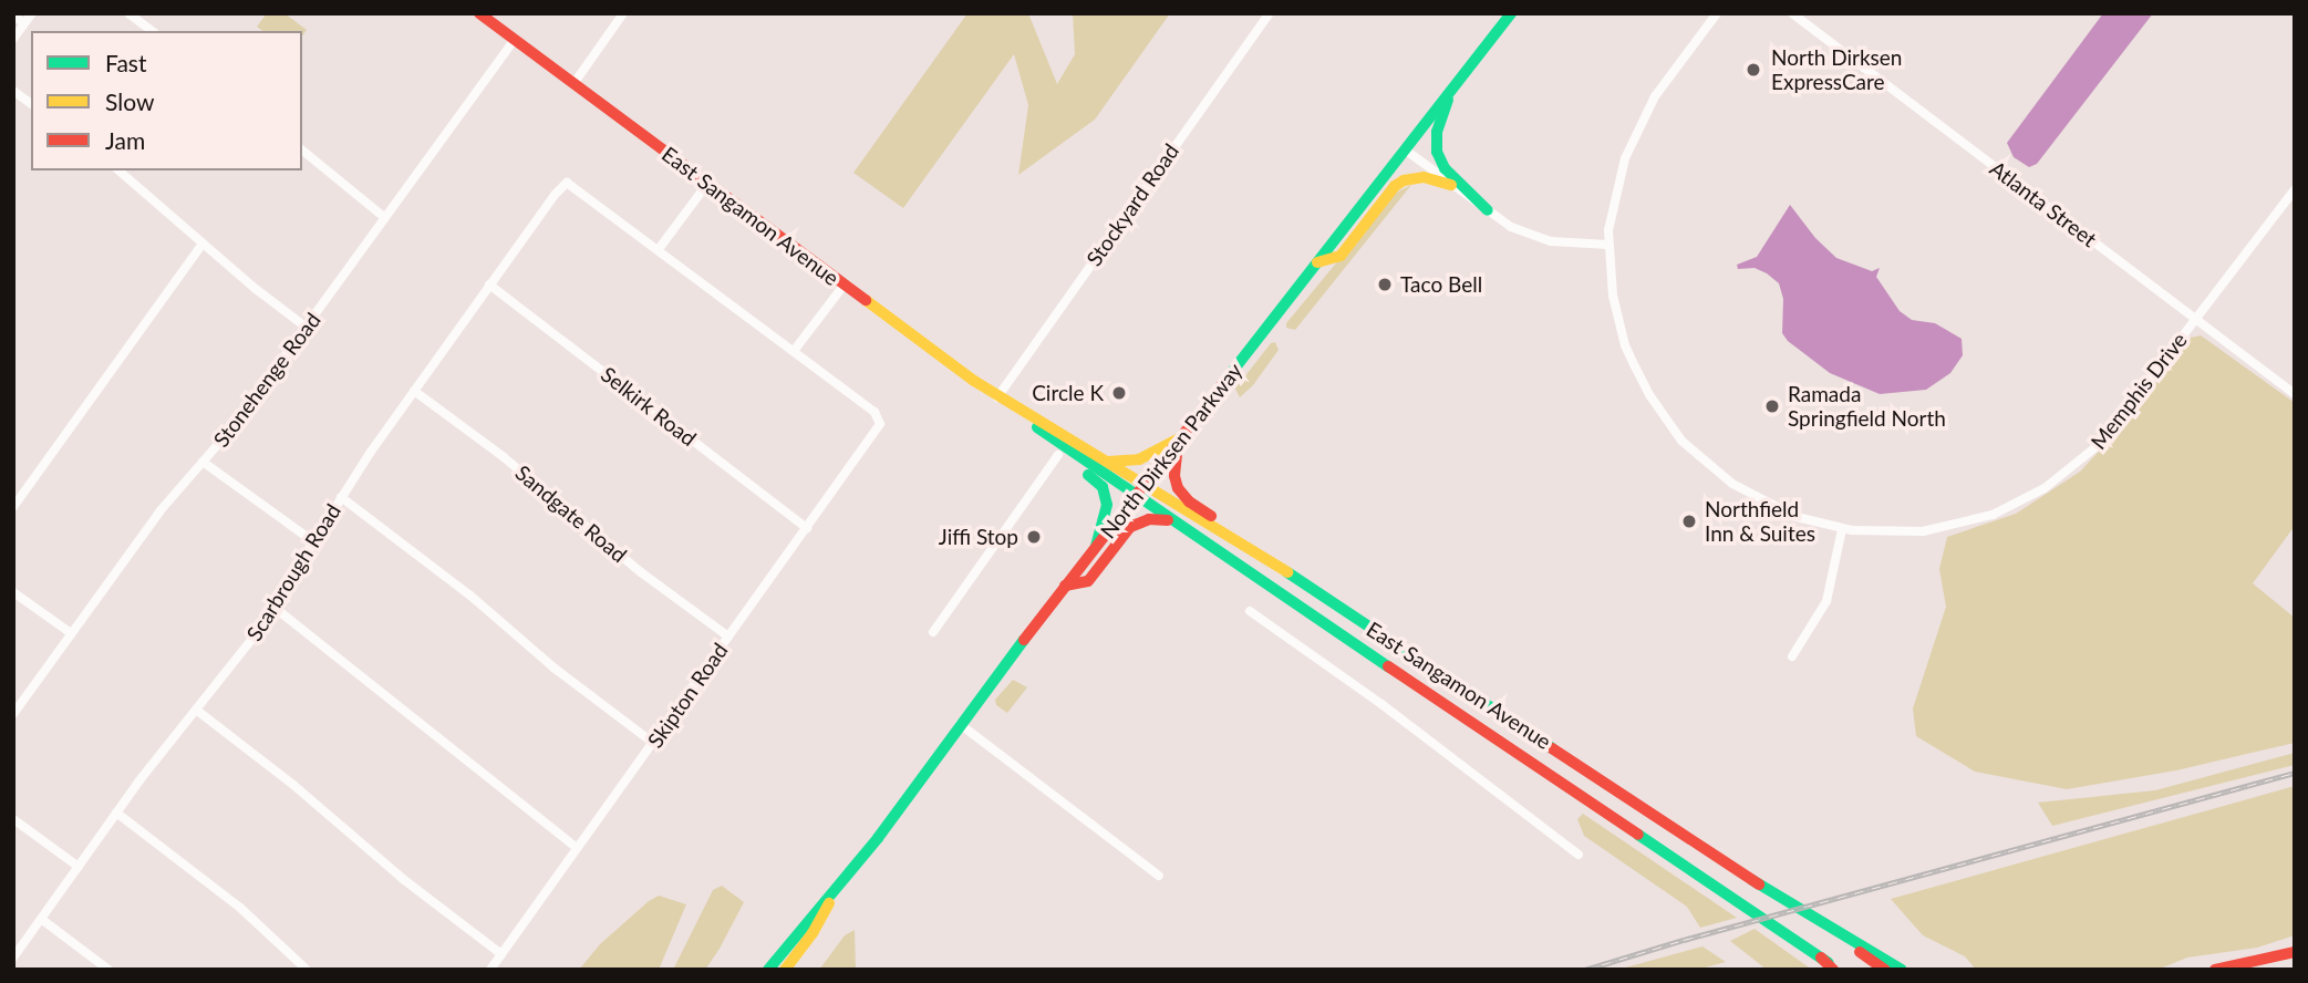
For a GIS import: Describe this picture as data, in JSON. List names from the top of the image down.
{
  "streets": {
    "main road": ["East Sangamon Avenue", "North Dirksen Parkway"],
    "street": [
      "Atlanta Street",
      "Stockyard Road",
      "Stonehenge Road",
      "Memphis Drive",
      "Selkirk Road",
      "Sandgate Road",
      "Scarbrough Road",
      "Skipton Road"
    ]
  },
  "crossings": [
    ["Atlanta Street", "Memphis Drive"],
    ["Stockyard Road", "East Sangamon Avenue"],
    ["East Sangamon Avenue", "Stonehenge Road"],
    ["East Sangamon Avenue", "North Dirksen Parkway"],
    ["Selkirk Road", "Scarbrough Road"],
    ["Selkirk Road", "Skipton Road"],
    ["Sandgate Road", "Scarbrough Road"],
    ["Sandgate Road", "Skipton Road"]
  ],
  "places": [
    "North Dirksen ExpressCare",
    "Taco Bell",
    "Circle K",
    "Ramada Springfield North",
    "Northfield Inn & Suites",
    "Jiffi Stop"
  ],
  "legend": ["Fast", "Slow", "Jam"]
}
